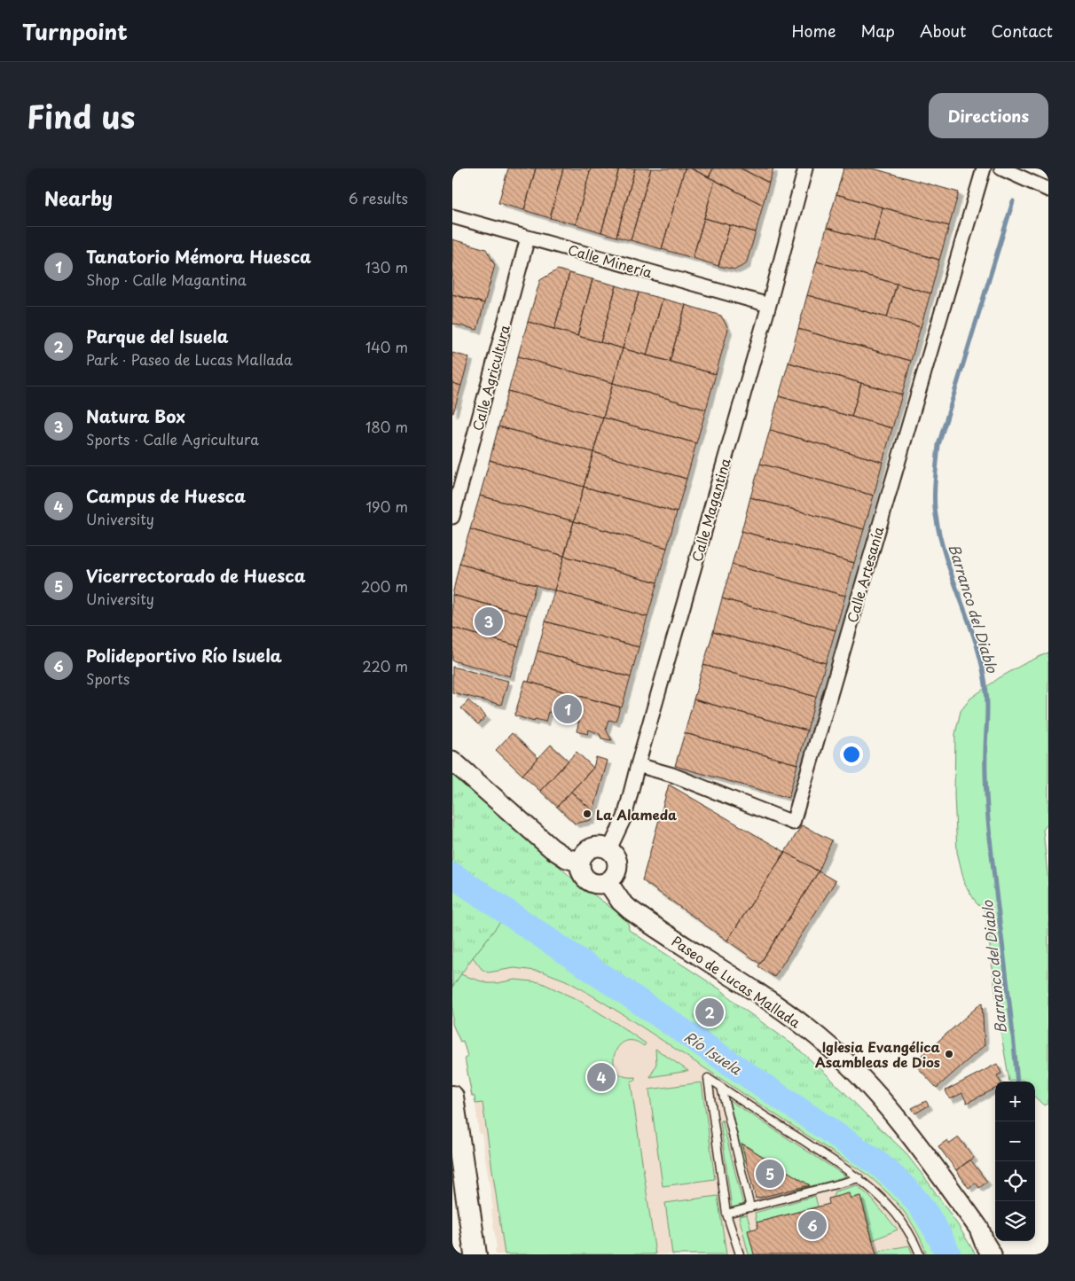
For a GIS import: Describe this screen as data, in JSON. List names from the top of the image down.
{
  "streets": {
    "main road": ["Paseo de Lucas Mallada"],
    "street": [
      "Calle Minería",
      "Calle Agricultura",
      "Calle Magantina",
      "Calle Artesanía"
    ]
  },
  "crossings": [
    ["Calle Minería", "Calle Agricultura"],
    ["Calle Minería", "Calle Magantina"],
    ["Calle Magantina", "Calle Artesanía"],
    ["Calle Magantina", "Paseo de Lucas Mallada"]
  ],
  "water": ["Barranco del Diablo", "Río Isuela"],
  "places": ["La Alameda", "Iglesia Evangélica Asambleas de Dios"],
  "page": {
    "header": "Turnpoint",
    "nav": [
      "Home",
      "Map",
      "About",
      "Contact"
    ],
    "title": "Find us",
    "buttons": "Directions",
    "heading": ["Nearby", "6 results"],
    "list": [
      {
        "mark": "1",
        "name": "Tanatorio Mémora Huesca",
        "note": "Shop · Calle Magantina",
        "value": "130 m"
      },
      {
        "mark": "2",
        "name": "Parque del Isuela",
        "note": "Park · Paseo de Lucas Mallada",
        "value": "140 m"
      },
      {
        "mark": "3",
        "name": "Natura Box",
        "note": "Sports · Calle Agricultura",
        "value": "180 m"
      },
      {
        "mark": "4",
        "name": "Campus de Huesca",
        "note": "University",
        "value": "190 m"
      },
      {
        "mark": "5",
        "name": "Vicerrectorado de Huesca",
        "note": "University",
        "value": "200 m"
      },
      {
        "mark": "6",
        "name": "Polideportivo Río Isuela",
        "note": "Sports",
        "value": "220 m"
      }
    ],
    "pins": [
      "3",
      "1",
      "2",
      "4",
      "5",
      "6"
    ],
    "map_buttons": ["+", "−"]
  }
}
